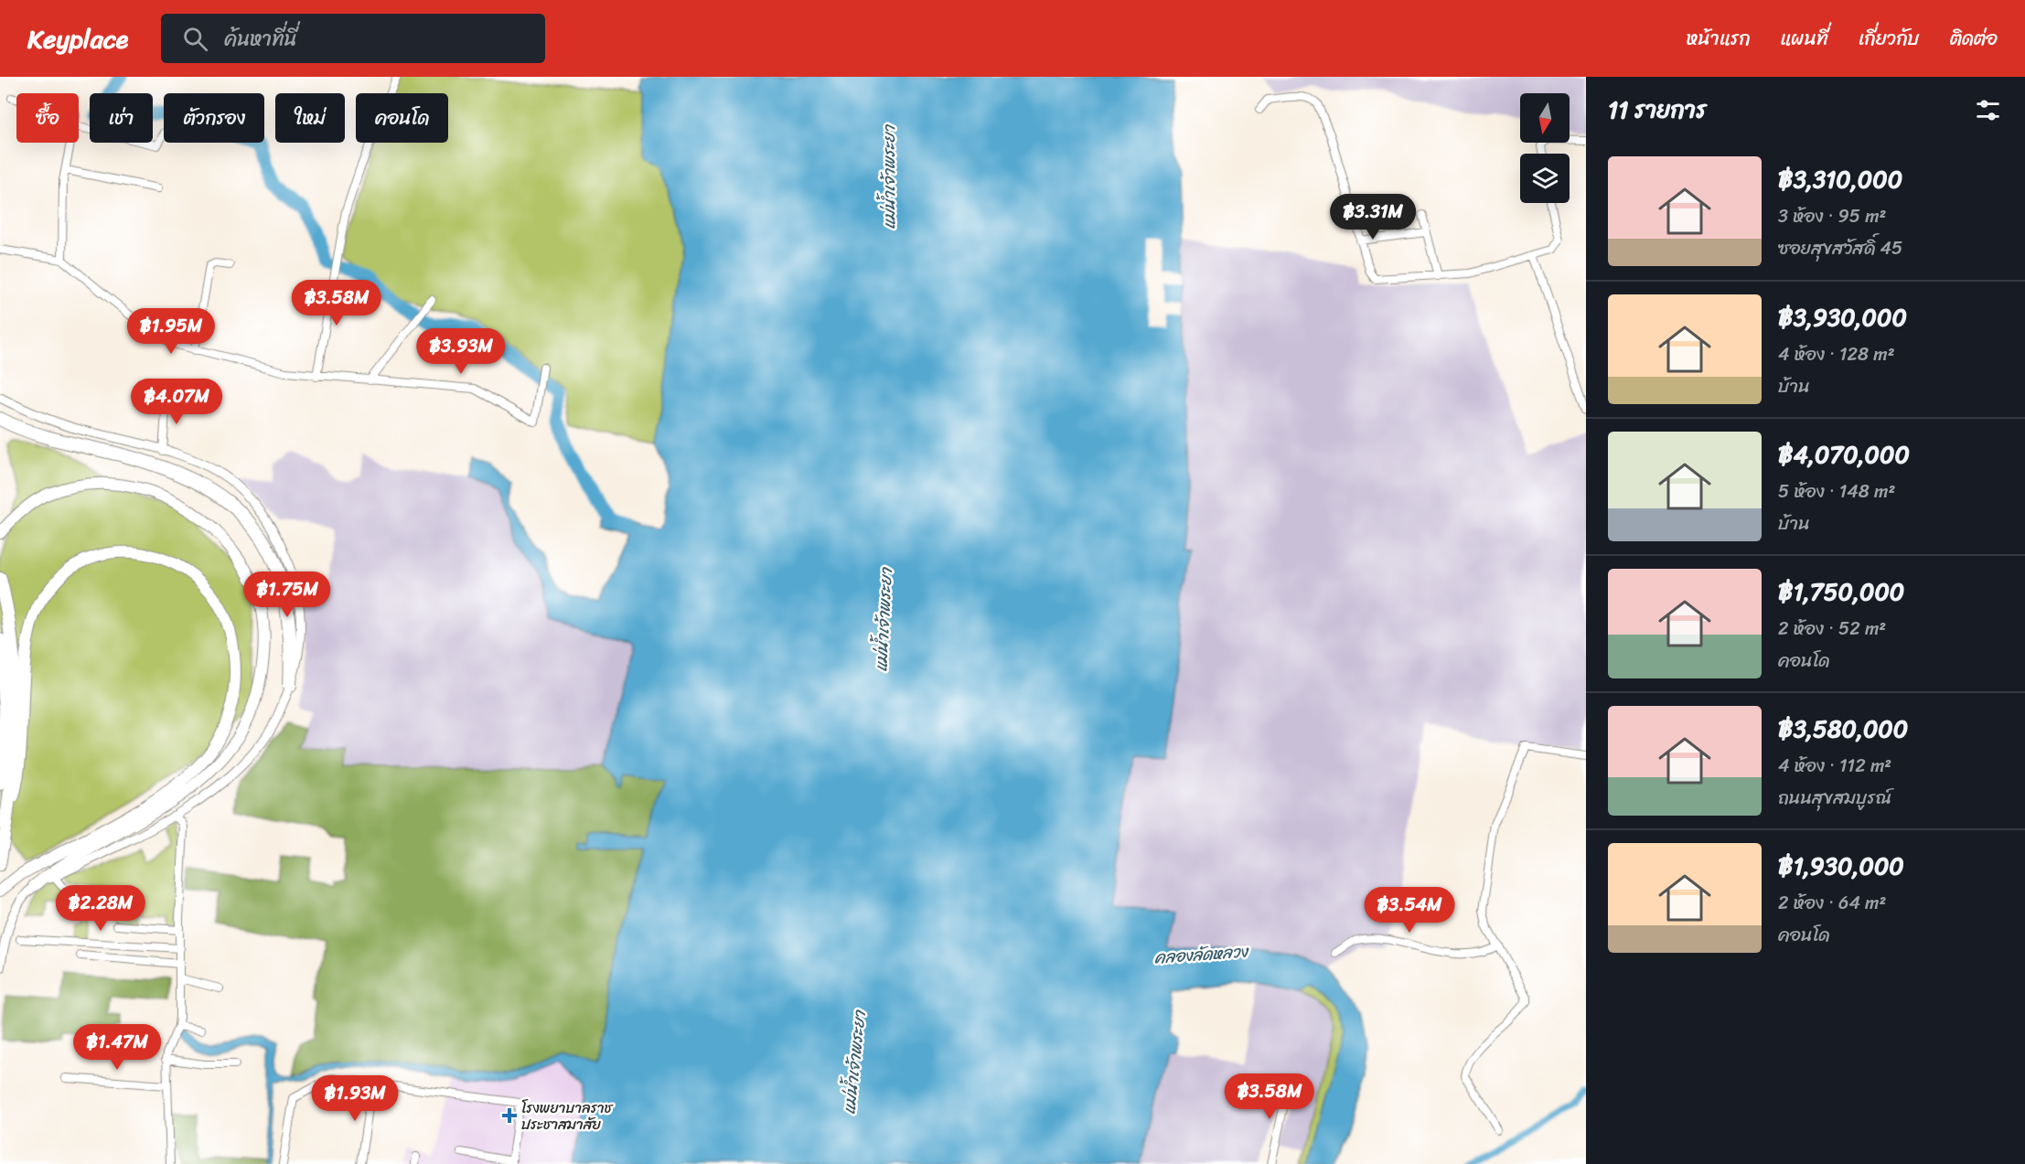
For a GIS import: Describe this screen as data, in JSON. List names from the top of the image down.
{
  "water": ["แม่น้ำเจ้าพระยา", "คลองลัดหลวง"],
  "places": {
    "health": ["โรงพยาบาลราช ประชาสมาสัย"]
  },
  "north": "bottom",
  "page": {
    "header": "Keyplace",
    "search": "ค้นหาที่นี่",
    "nav": [
      "หน้าแรก",
      "แผนที่",
      "เกี่ยวกับ",
      "ติดต่อ"
    ],
    "heading": "11 รายการ",
    "chip": [
      "ซื้อ",
      "เช่า",
      "ตัวกรอง",
      "ใหม่",
      "คอนโด"
    ],
    "list": [
      {
        "name": "฿3,310,000",
        "note": "3 ห้อง · 95 m² · ซอยสุขสวัสดิ์ 45"
      },
      {
        "name": "฿3,930,000",
        "note": "4 ห้อง · 128 m² · บ้าน"
      },
      {
        "name": "฿4,070,000",
        "note": "5 ห้อง · 148 m² · บ้าน"
      },
      {
        "name": "฿1,750,000",
        "note": "2 ห้อง · 52 m² · คอนโด"
      },
      {
        "name": "฿3,580,000",
        "note": "4 ห้อง · 112 m² · ถนนสุขสมบูรณ์"
      },
      {
        "name": "฿1,930,000",
        "note": "2 ห้อง · 64 m² · คอนโด"
      }
    ],
    "price": [
      "฿3.31M",
      "฿3.58M",
      "฿1.95M",
      "฿3.93M",
      "฿4.07M",
      "฿1.75M",
      "฿2.28M",
      "฿3.54M",
      "฿1.47M",
      "฿3.58M",
      "฿1.93M"
    ]
  }
}
